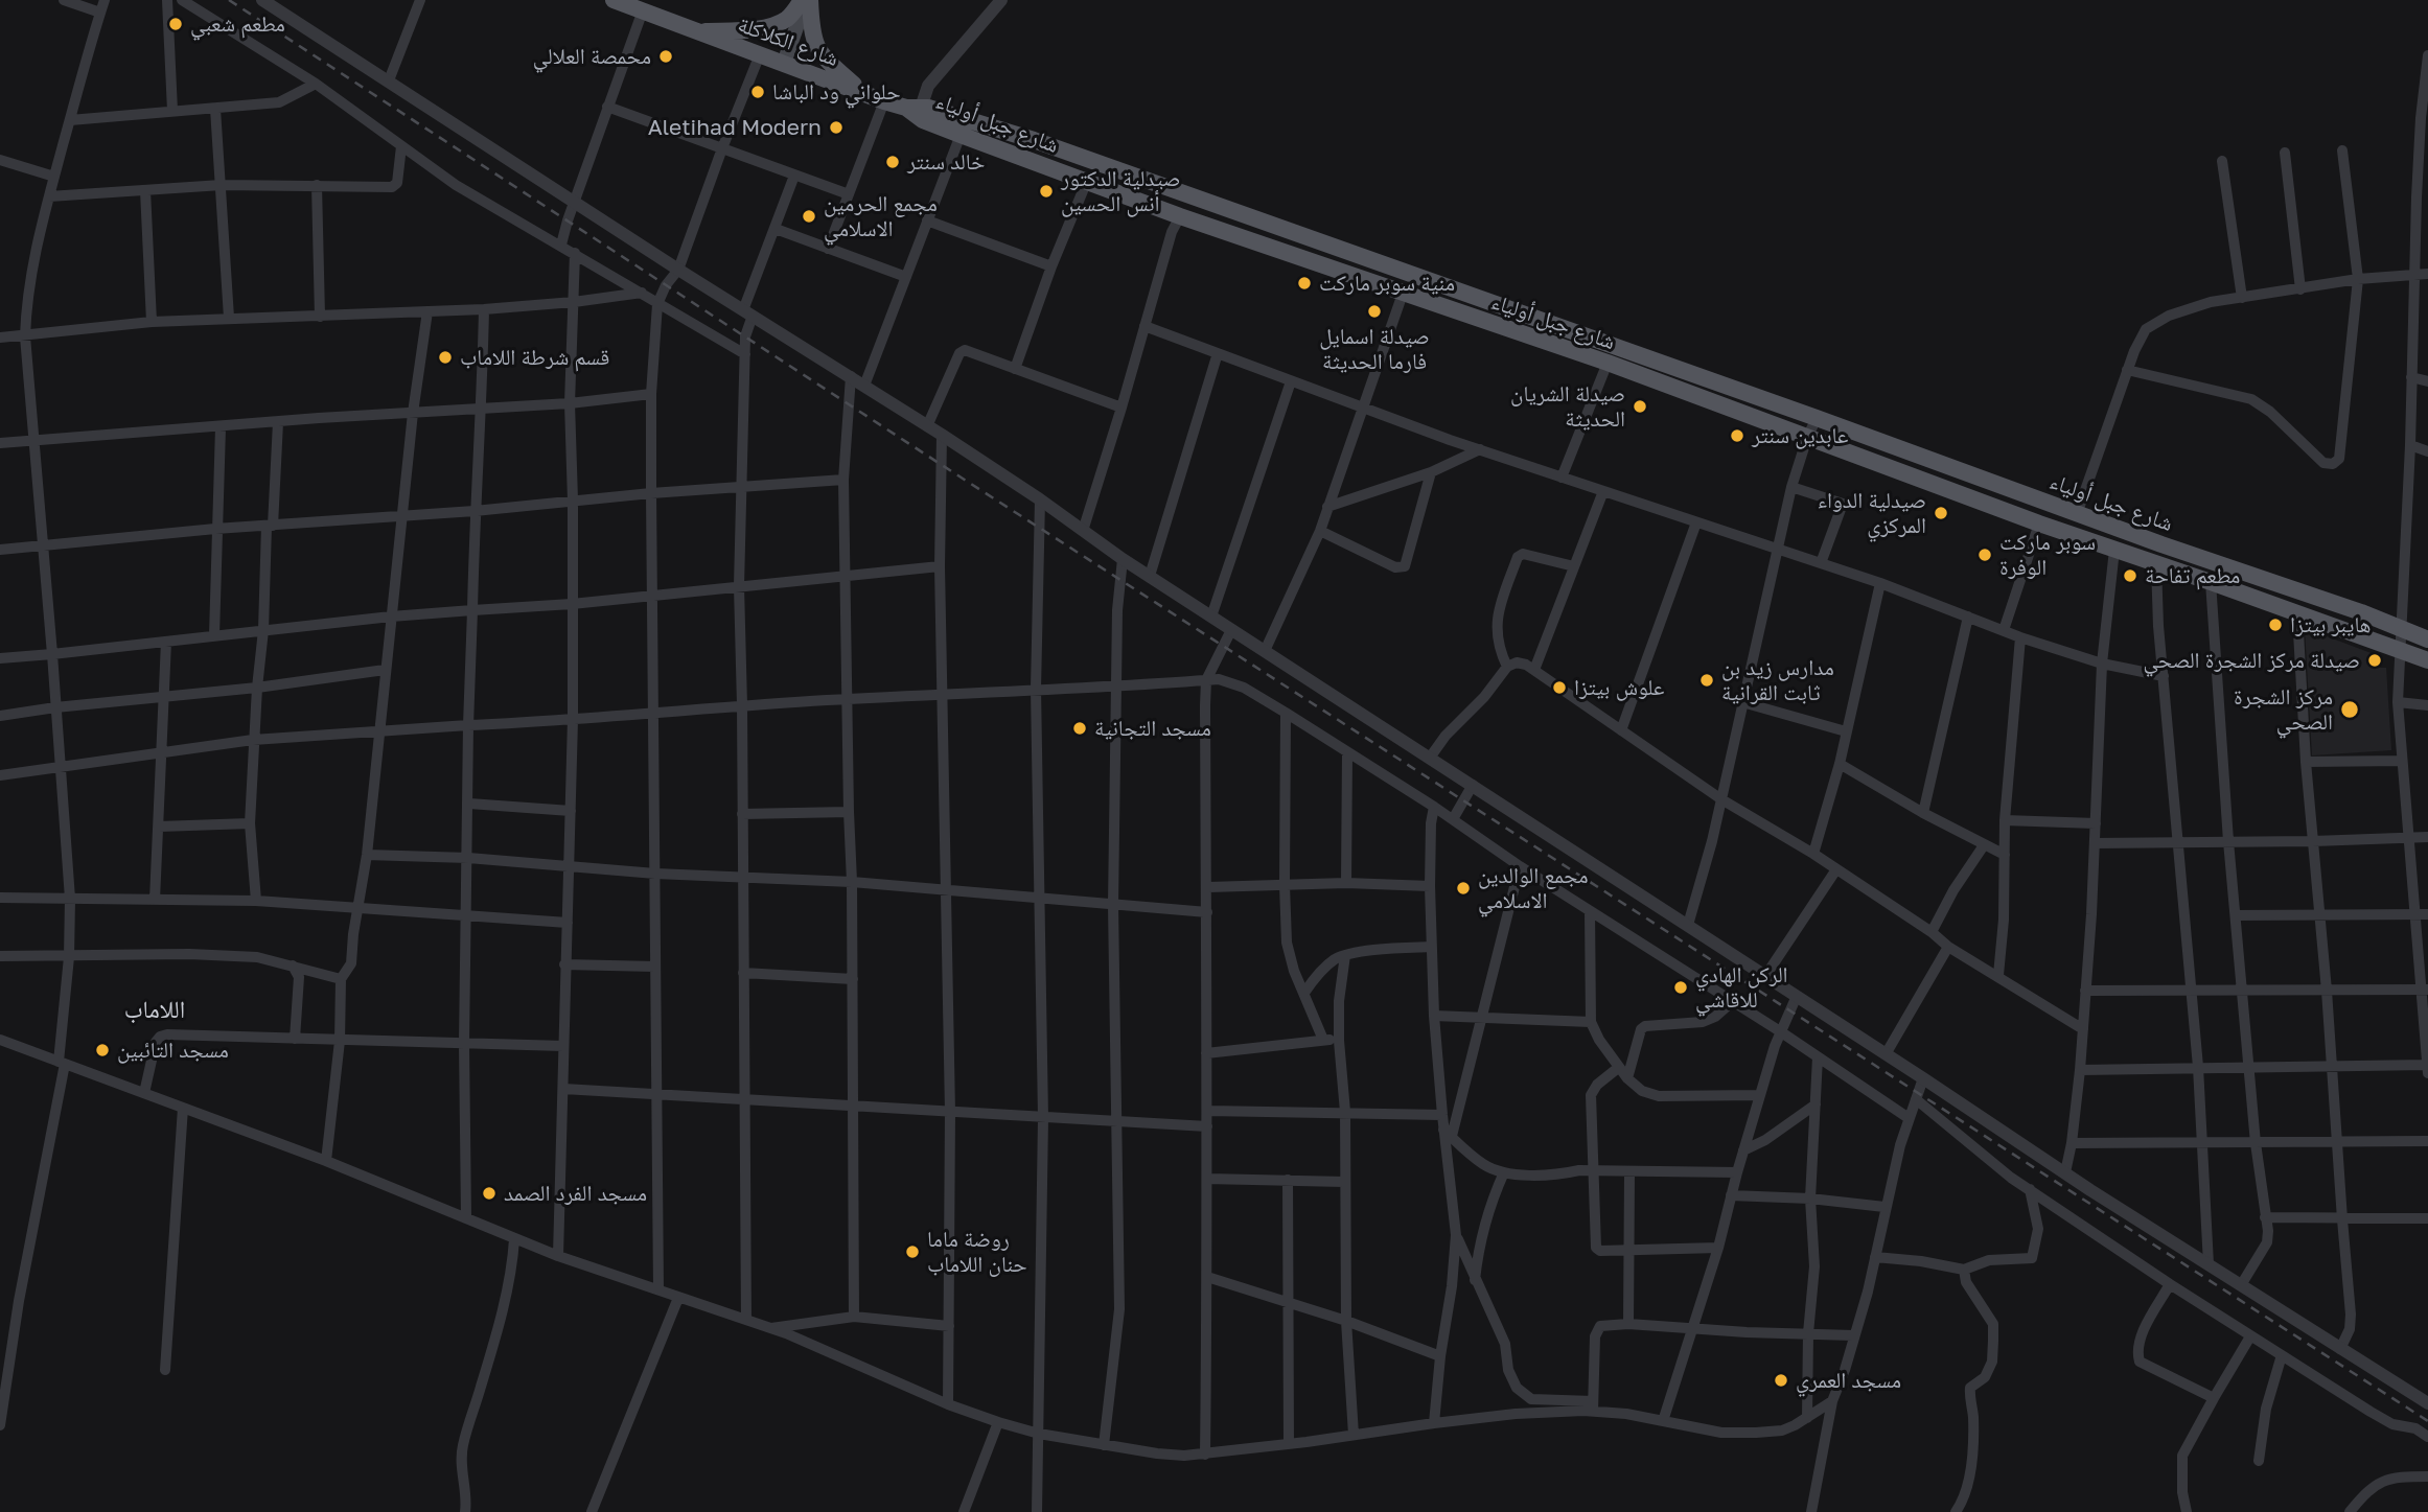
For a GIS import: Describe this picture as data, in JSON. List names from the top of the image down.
{
  "streets": {
    "main road": ["شارع الكلاكلة", "شارع جبل أولياء"]
  },
  "crossings": [
    ["شارع الكلاكلة", "شارع جبل أولياء"]
  ],
  "districts": ["اللاماب"],
  "places": [
    "مطعم شعبي",
    "محمصة العلالي",
    "حلواني ود الباشا",
    "Aletihad Modern",
    "خالد سنتر",
    "صيدلية الدكتور أنس الحسين",
    "مجمع الحرمين الاسلامي",
    "منية سوبر ماركت",
    "صيدلة اسمايل فارما الحديثة",
    "قسم شرطة اللاماب",
    "صيدلة الشريان الحديثة",
    "عابدين سنتر",
    "صيدلية الدواء المركزي",
    "سوبر ماركت الوفرة",
    "مطعم تفاحة",
    "هايبر بيتزا",
    "صيدلة مركز الشجرة الصحي",
    "مدارس زيد بن ثابت القرانية",
    "علوش بيتزا",
    "مركز الشجرة الصحي",
    "مسجد التجانية",
    "مجمع الوالدين الاسلامي",
    "الركن الهادي للاقاشي",
    "مسجد التائبين",
    "مسجد الفرد الصمد",
    "روضة ماما حنان اللاماب",
    "مسجد العمري"
  ]
}
